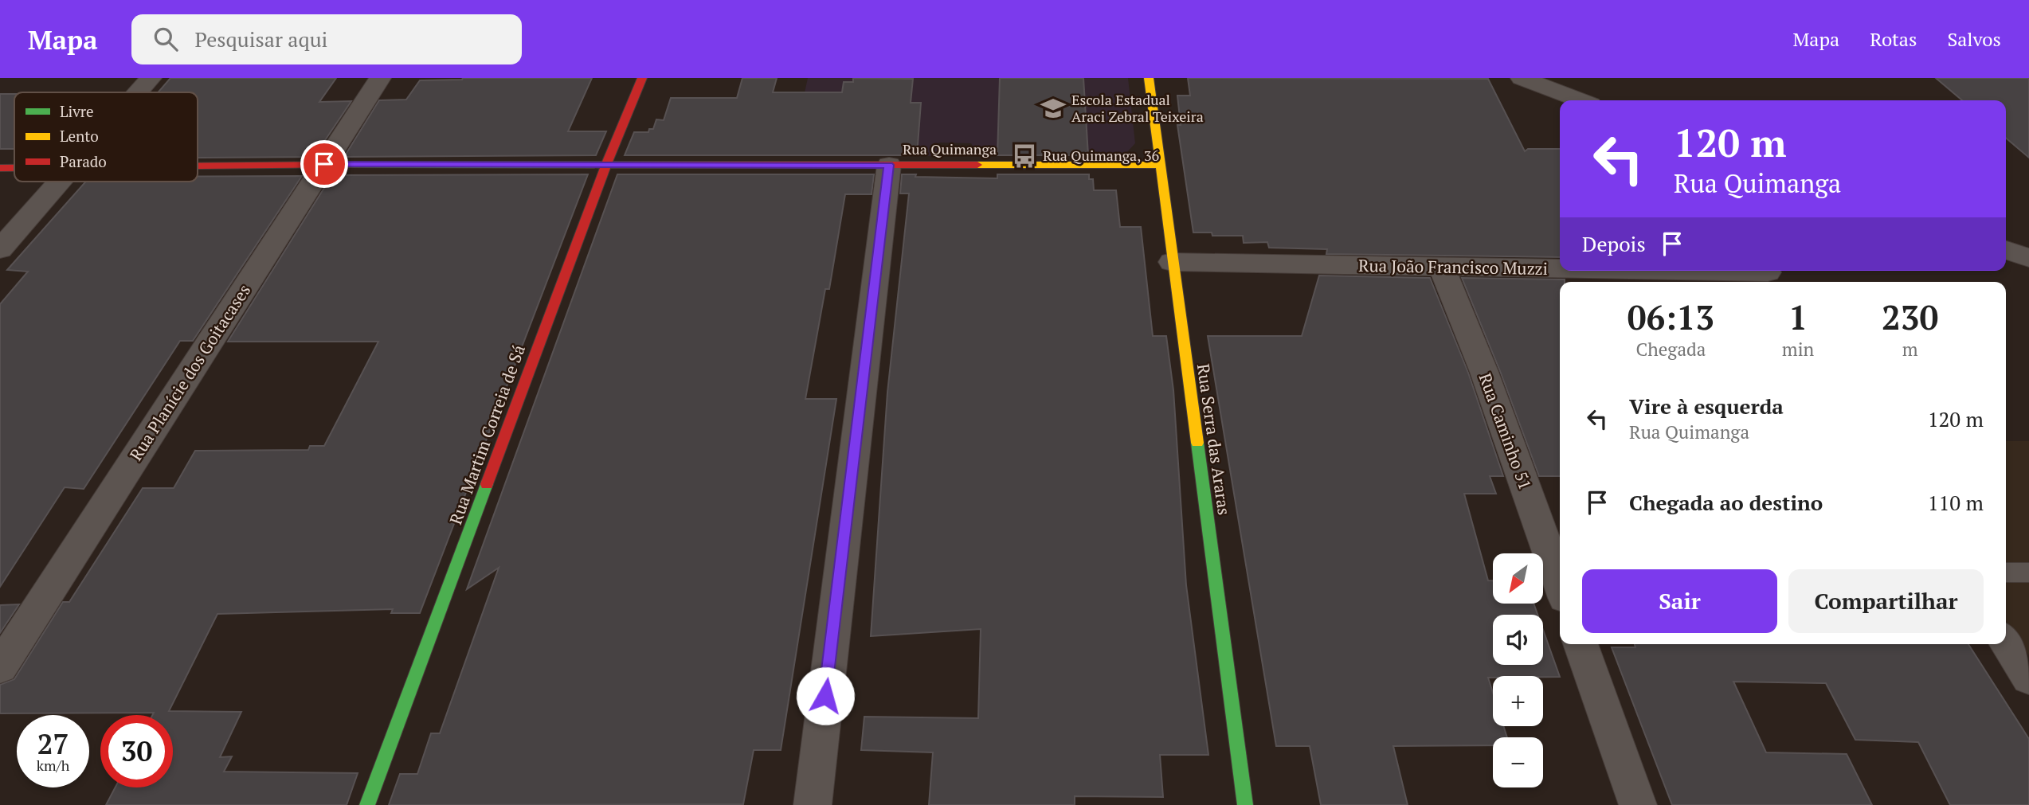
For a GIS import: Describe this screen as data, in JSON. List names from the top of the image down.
{
  "streets": {
    "street": [
      "Rua Quimanga",
      "Rua João Francisco Muzzi",
      "Rua Planície dos Goitacases",
      "Rua Caminho 51",
      "Rua Martim Correia de Sá",
      "Rua Serra das Araras"
    ]
  },
  "crossings": [
    ["Rua Quimanga", "Rua Planície dos Goitacases"],
    ["Rua Quimanga", "Rua Martim Correia de Sá"],
    ["Rua Quimanga", "Rua Serra das Araras"],
    ["Rua João Francisco Muzzi", "Rua Caminho 51"],
    ["Rua João Francisco Muzzi", "Rua Serra das Araras"]
  ],
  "places": {
    "school or university": ["Escola Estadual Araci Zebral Teixeira"],
    "bus stop": ["Rua Quimanga, 36"]
  },
  "legend": ["Livre", "Lento", "Parado"],
  "north": "bottom left",
  "page": {
    "header": "Mapa",
    "search": "Pesquisar aqui",
    "nav": ["Mapa", "Rotas", "Salvos"],
    "turn": ["120 m", "Rua Quimanga"],
    "then": "Depois",
    "eta": [
      "06:13",
      "Chegada",
      "1",
      "min",
      "230",
      "m"
    ],
    "list": [
      {
        "name": "Vire à esquerda",
        "note": "Rua Quimanga",
        "value": "120 m"
      },
      {
        "name": "Chegada ao destino",
        "value": "110 m"
      }
    ],
    "map_buttons": ["+", "−"],
    "buttons": ["Sair", "Compartilhar"],
    "speed": "27 km/h",
    "limit": "30"
  }
}
